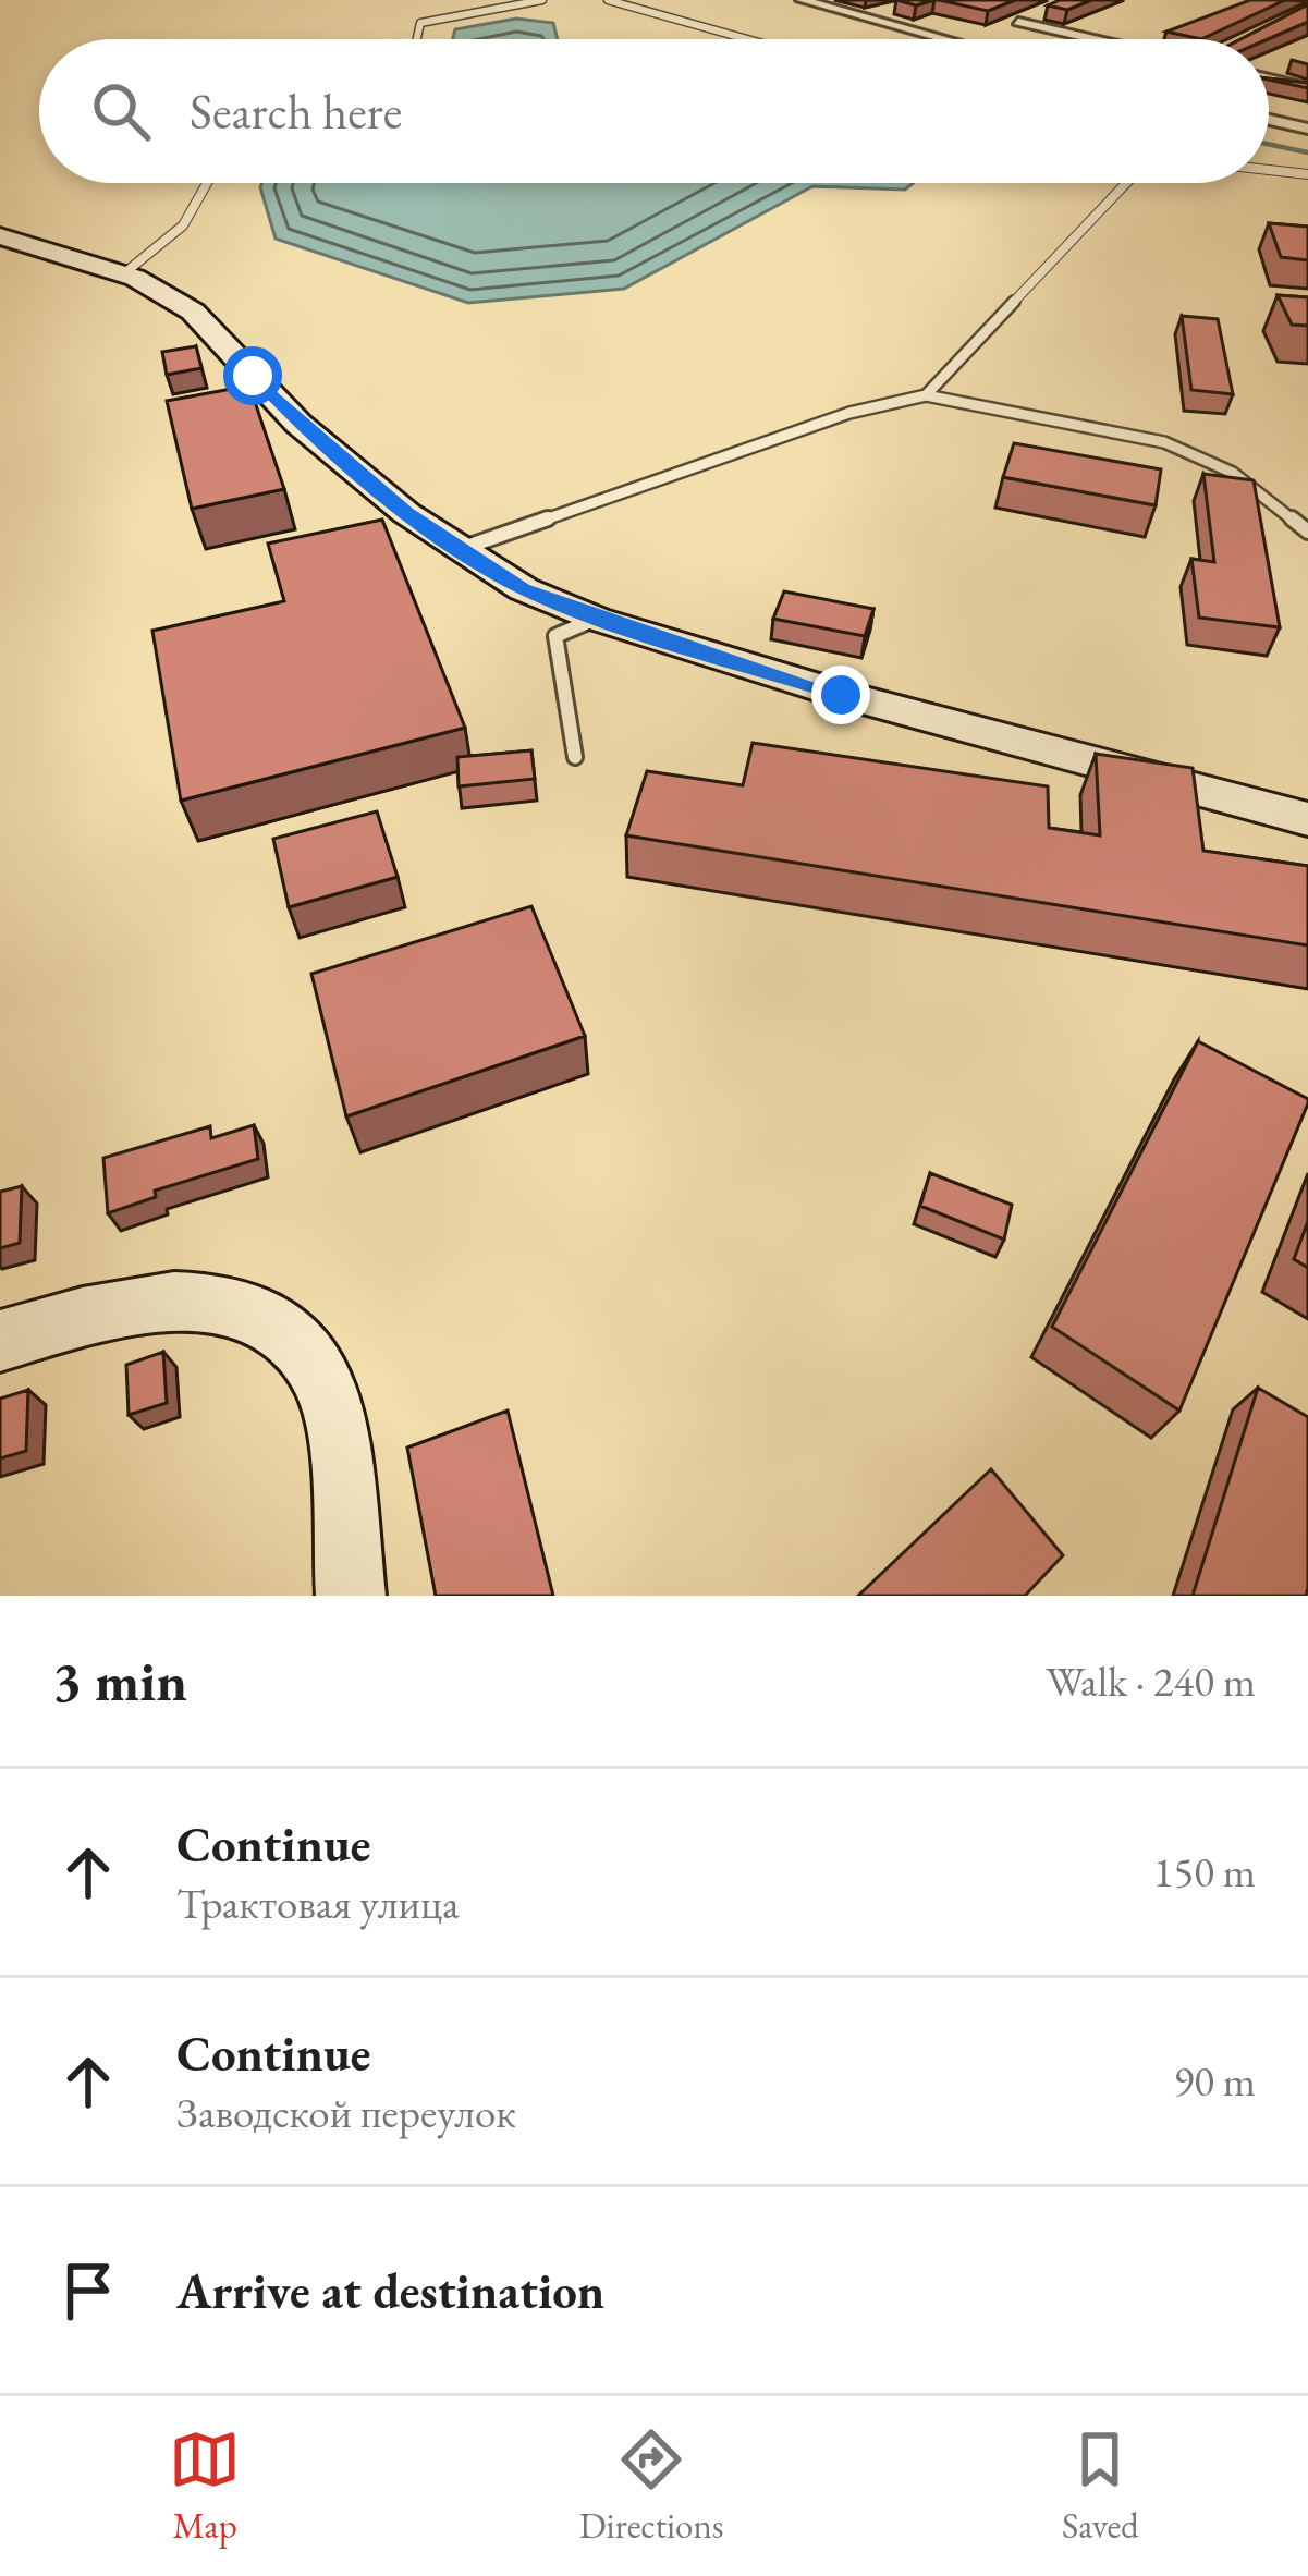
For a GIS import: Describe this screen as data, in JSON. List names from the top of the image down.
{
  "page": {
    "search": "Search here",
    "heading": ["3 min", "Walk · 240 m"],
    "list": [
      ["Continue", "Трактовая улица", "150 m"],
      ["Continue", "Заводской переулок", "90 m"],
      "Arrive at destination"
    ],
    "nav": ["Map", "Directions", "Saved"]
  }
}
